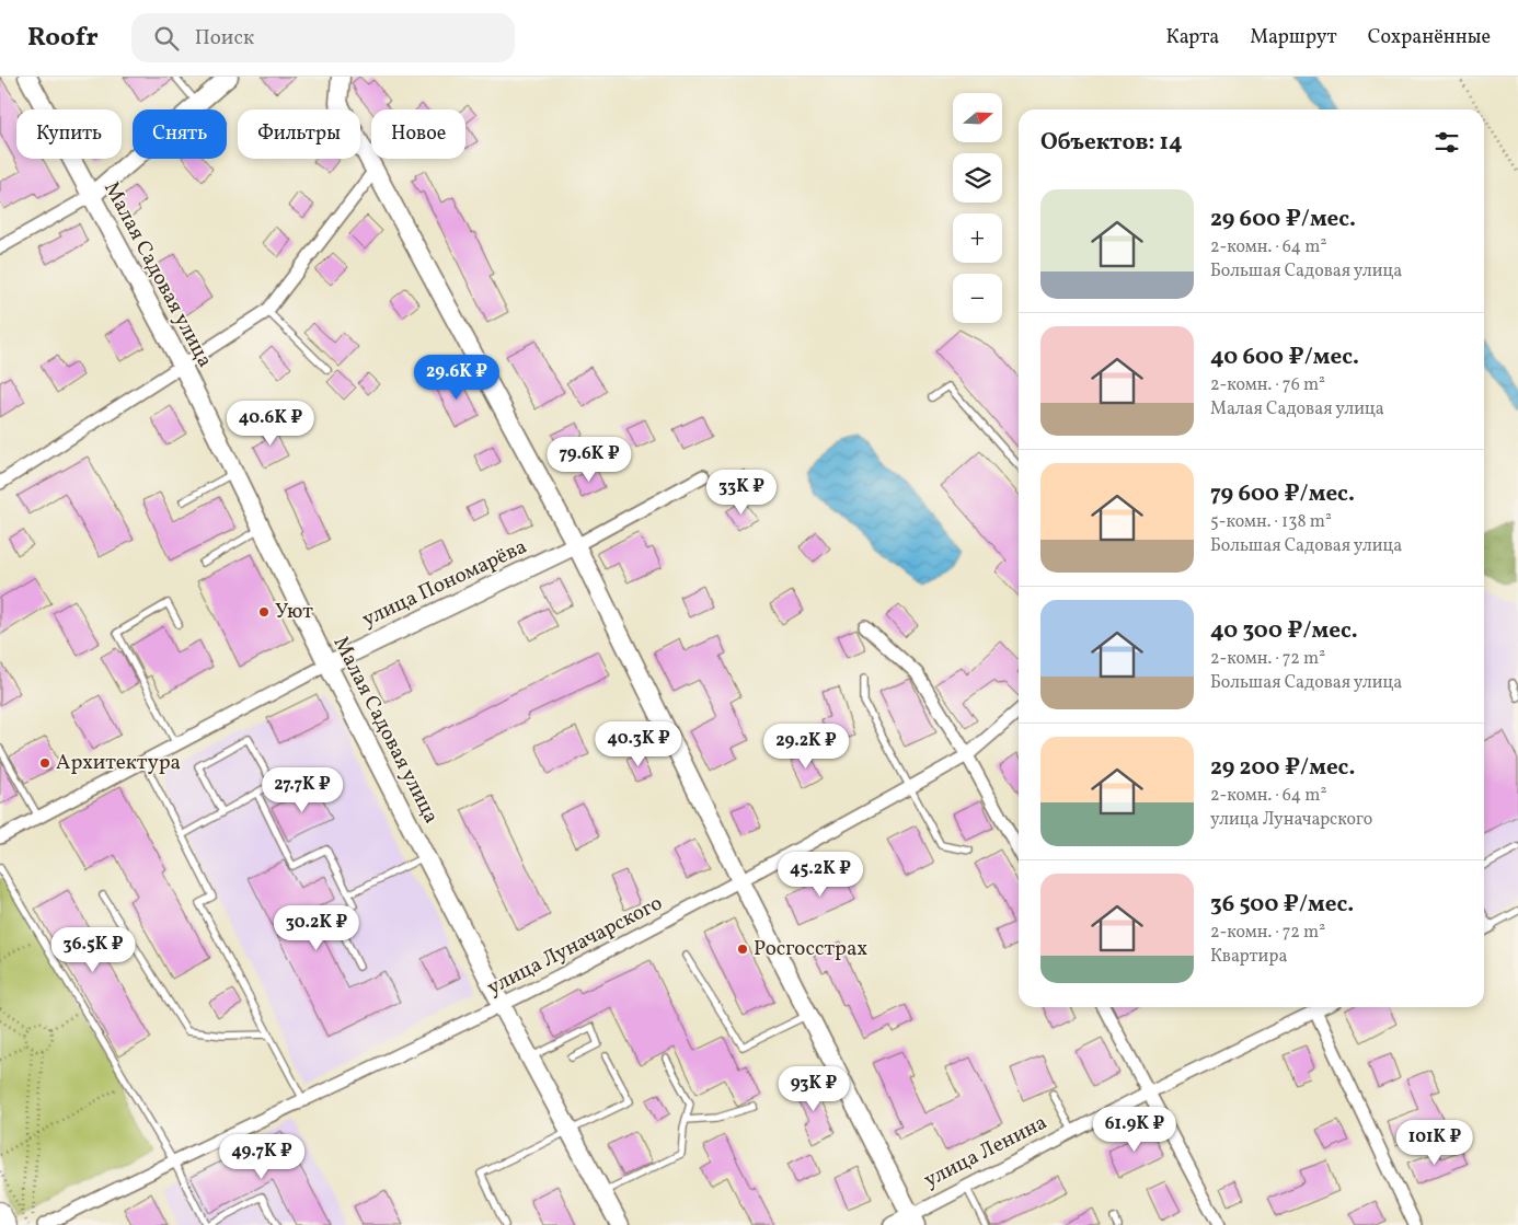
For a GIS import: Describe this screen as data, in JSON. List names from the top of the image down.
{
  "streets": {
    "main road": ["Малая Садовая улица", "улица Пономарёва", "улица Ленина"],
    "street": ["улица Луначарского"]
  },
  "crossings": [
    ["Малая Садовая улица", "улица Пономарёва"],
    ["Малая Садовая улица", "улица Луначарского"]
  ],
  "places": ["Уют", "Архитектура", "Росгосстрах"],
  "north": "right",
  "page": {
    "header": "Roofr",
    "search": "Поиск",
    "nav": ["Карта", "Маршрут", "Сохранённые"],
    "map_buttons": ["+", "−"],
    "chip": [
      "Купить",
      "Снять",
      "Фильтры",
      "Новое"
    ],
    "heading": "Объектов: 14",
    "list": [
      {
        "name": "29 600 ₽/мес.",
        "note": "2-комн. · 64 m² · Большая Садовая улица"
      },
      {
        "name": "40 600 ₽/мес.",
        "note": "2-комн. · 76 m² · Малая Садовая улица"
      },
      {
        "name": "79 600 ₽/мес.",
        "note": "5-комн. · 138 m² · Большая Садовая улица"
      },
      {
        "name": "40 300 ₽/мес.",
        "note": "2-комн. · 72 m² · Большая Садовая улица"
      },
      {
        "name": "29 200 ₽/мес.",
        "note": "2-комн. · 64 m² · улица Луначарского"
      },
      {
        "name": "36 500 ₽/мес.",
        "note": "2-комн. · 72 m² · Квартира"
      }
    ],
    "price": [
      "29.6K ₽",
      "40.6K ₽",
      "79.6K ₽",
      "33K ₽",
      "40.3K ₽",
      "29.2K ₽",
      "27.7K ₽",
      "45.2K ₽",
      "30.2K ₽",
      "36.5K ₽",
      "93K ₽",
      "61.9K ₽",
      "101K ₽",
      "49.7K ₽"
    ]
  }
}
